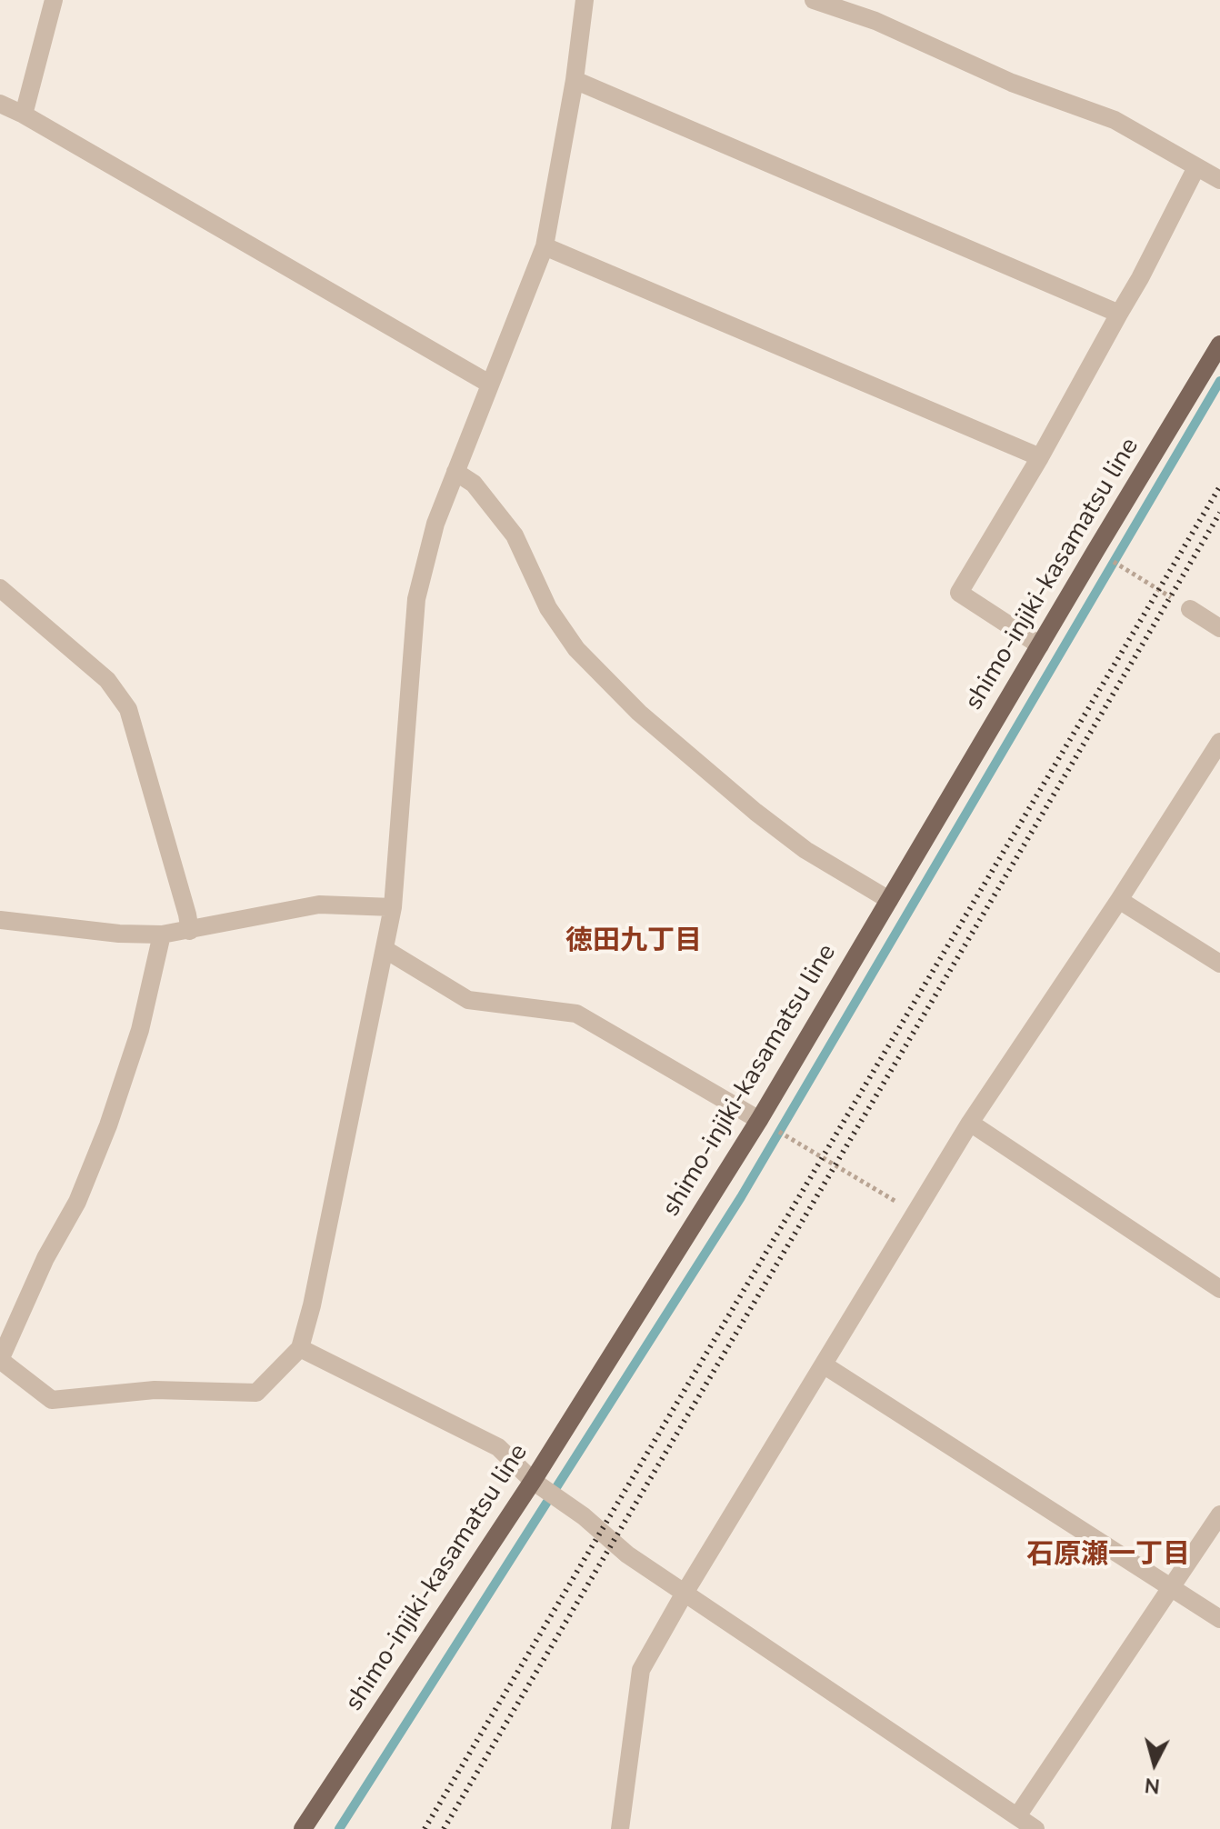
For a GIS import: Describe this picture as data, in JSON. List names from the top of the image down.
{
  "streets": {
    "main road": ["shimo-injiki-kasamatsu line"]
  },
  "districts": ["徳田九丁目", "石原瀬一丁目"],
  "north": "bottom"
}
